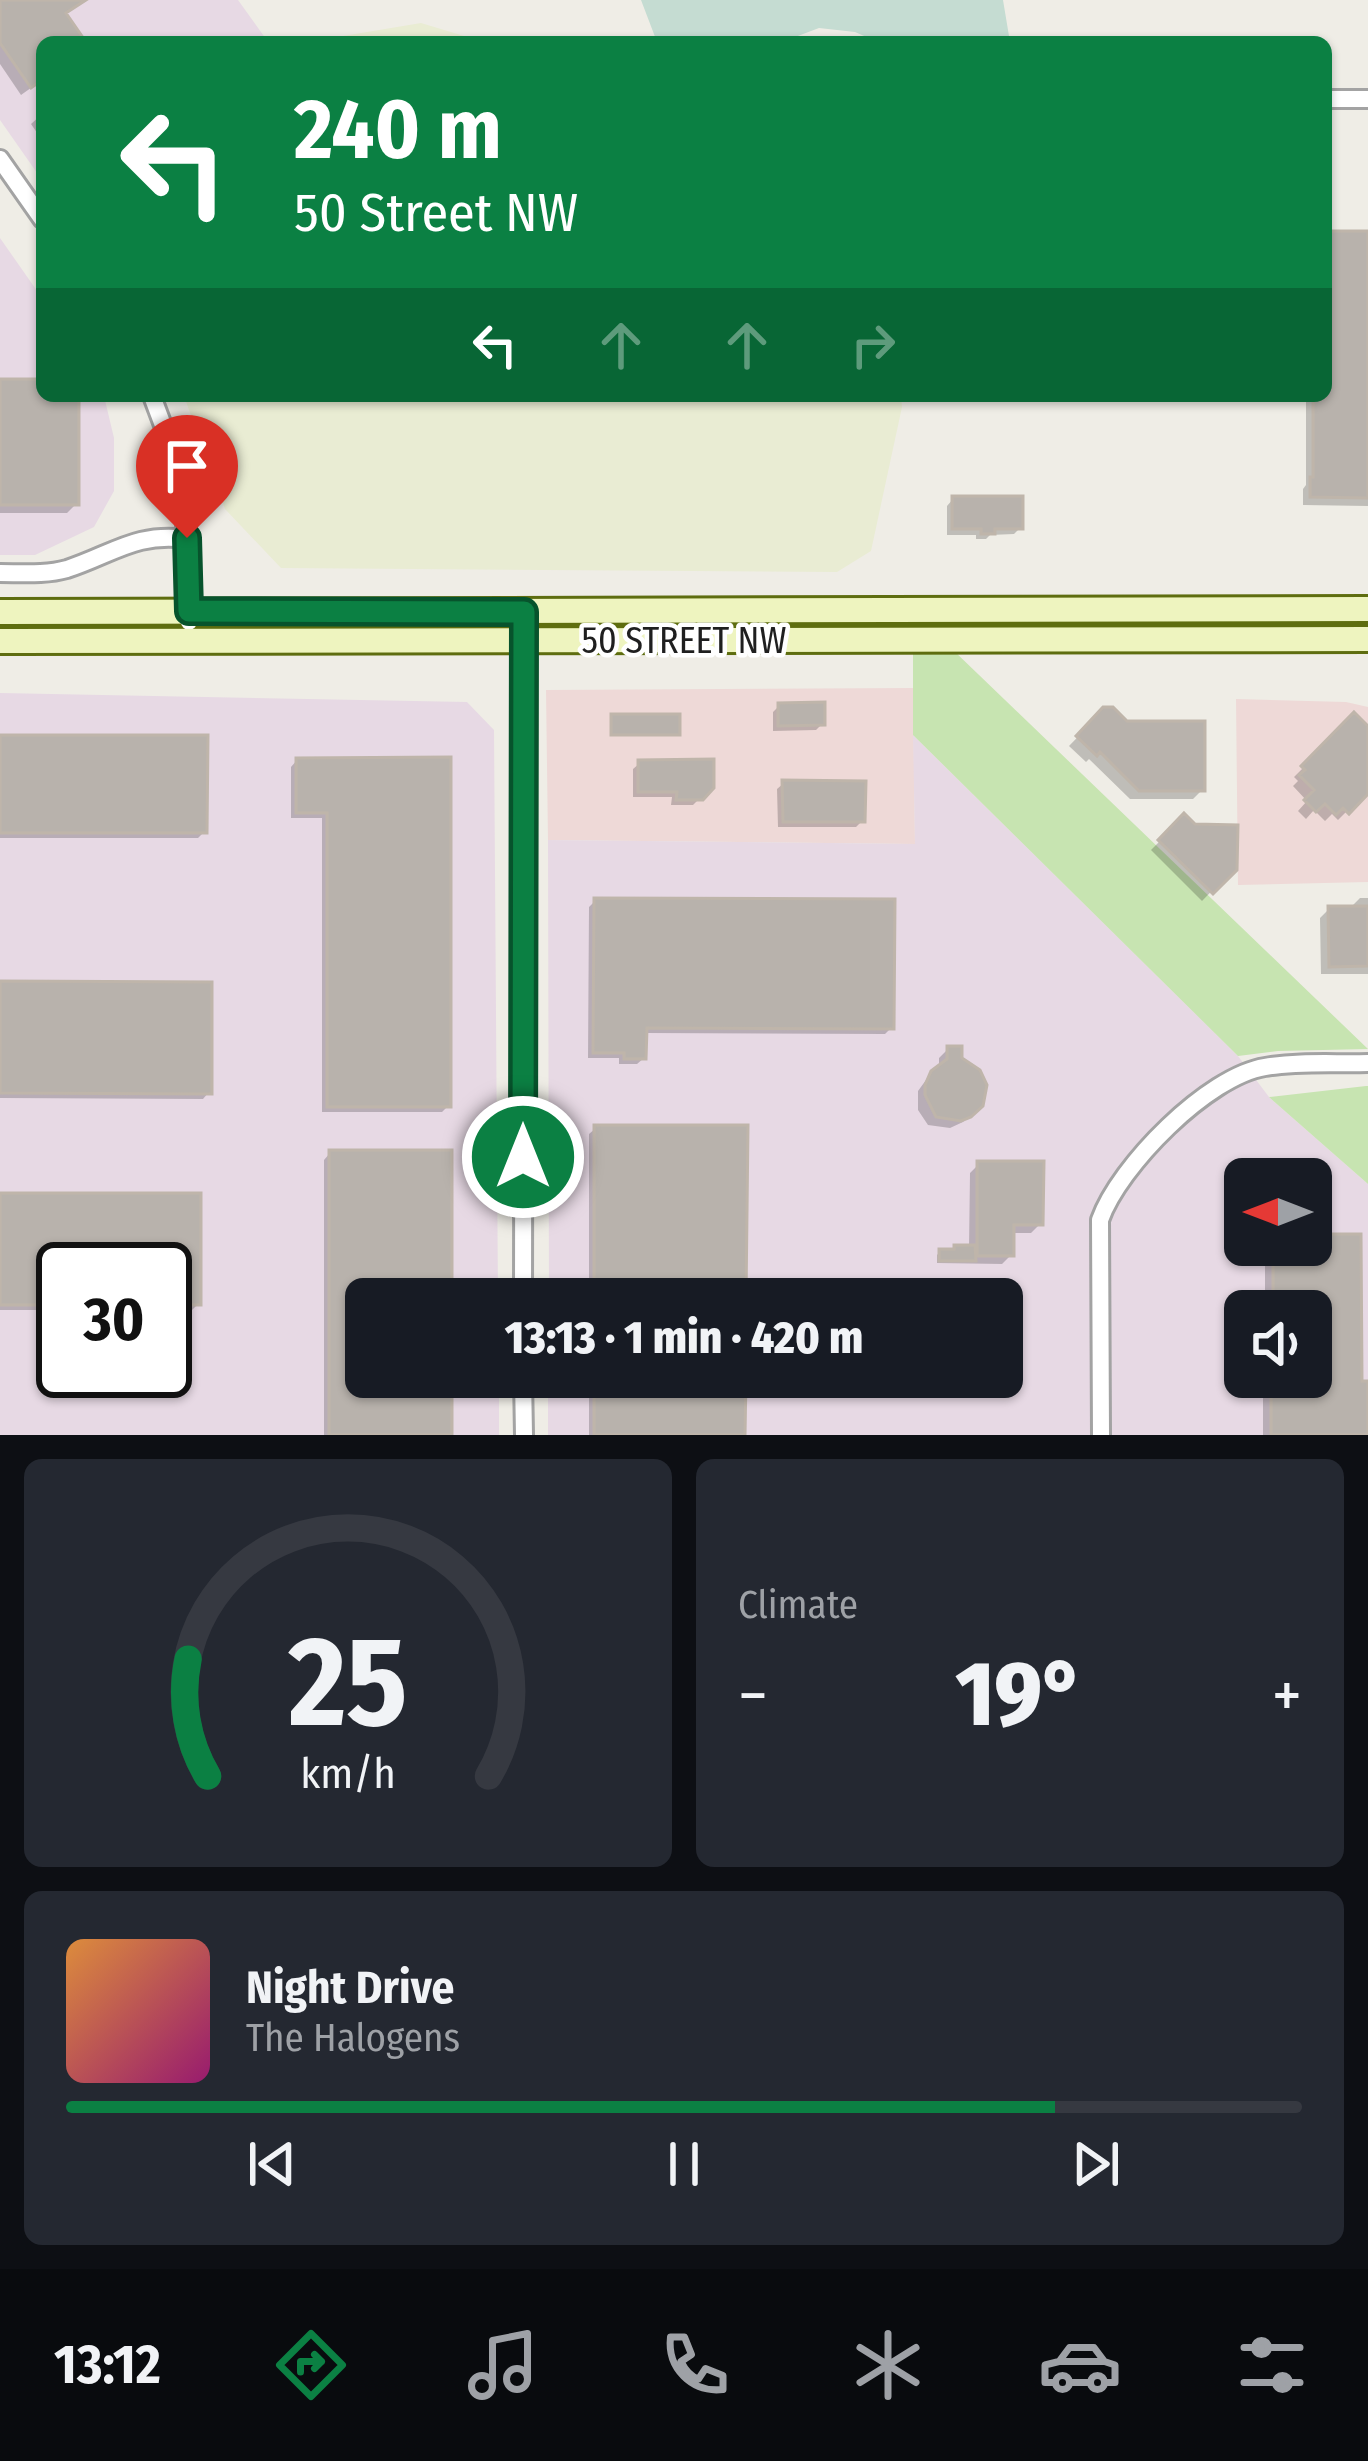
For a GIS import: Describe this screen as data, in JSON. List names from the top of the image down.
{
  "streets": {
    "main road": ["50 STREET NW"]
  },
  "north": "left",
  "page": {
    "turn": ["240 m", "50 Street NW"],
    "limit": "30",
    "trip": "13:13 · 1 min · 420 m",
    "tile": "Climate",
    "heat": ["−", "19°", "+"],
    "song": ["Night Drive", "The Halogens"],
    "tabs": "13:12",
    "gauge": ["25", "km/h"]
  }
}
